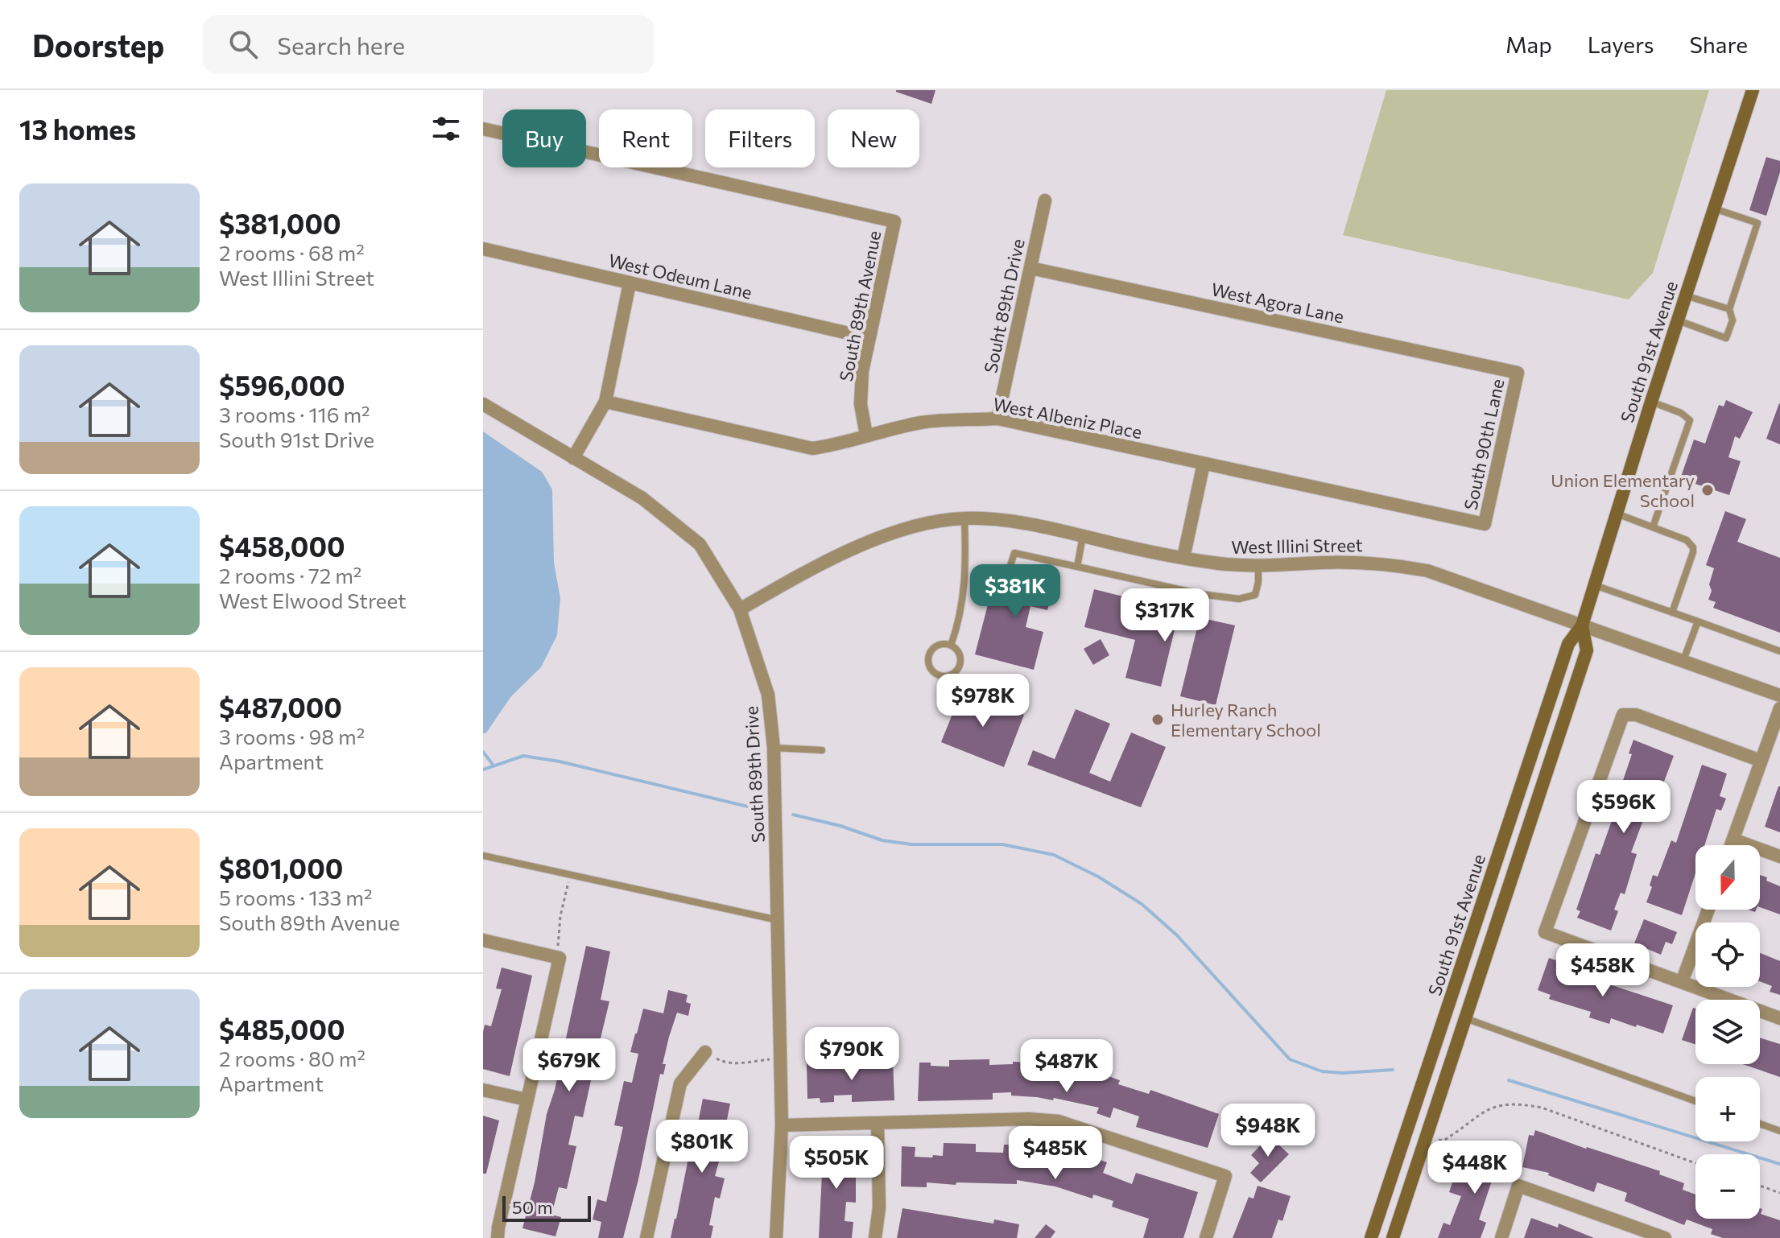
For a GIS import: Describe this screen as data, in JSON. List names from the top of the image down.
{
  "streets": {
    "main road": ["South 91st Avenue"],
    "street": [
      "West Odeum Lane",
      "West Agora Lane",
      "South 89th Avenue",
      "Souht 89th Drive",
      "West Albeniz Place",
      "South 90th Lane",
      "West Illini Street",
      "South 89th Drive"
    ]
  },
  "crossings": [
    ["West Odeum Lane", "South 89th Avenue"],
    ["West Agora Lane", "Souht 89th Drive"],
    ["West Agora Lane", "South 90th Lane"],
    ["South 89th Avenue", "West Albeniz Place"],
    ["Souht 89th Drive", "West Albeniz Place"],
    ["South 91st Avenue", "West Illini Street"],
    ["West Albeniz Place", "South 90th Lane"],
    ["West Illini Street", "South 89th Drive"]
  ],
  "places": ["Union Elementary School", "Hurley Ranch Elementary School"],
  "scale_bar": "50 m",
  "north": "bottom",
  "page": {
    "header": "Doorstep",
    "search": "Search here",
    "nav": ["Map", "Layers", "Share"],
    "heading": "13 homes",
    "chip": [
      "Buy",
      "Rent",
      "Filters",
      "New"
    ],
    "list": [
      {
        "name": "$381,000",
        "note": "2 rooms · 68 m² · West Illini Street"
      },
      {
        "name": "$596,000",
        "note": "3 rooms · 116 m² · South 91st Drive"
      },
      {
        "name": "$458,000",
        "note": "2 rooms · 72 m² · West Elwood Street"
      },
      {
        "name": "$487,000",
        "note": "3 rooms · 98 m² · Apartment"
      },
      {
        "name": "$801,000",
        "note": "5 rooms · 133 m² · South 89th Avenue"
      },
      {
        "name": "$485,000",
        "note": "2 rooms · 80 m² · Apartment"
      }
    ],
    "price": [
      "$381K",
      "$317K",
      "$978K",
      "$596K",
      "$458K",
      "$790K",
      "$679K",
      "$487K",
      "$948K",
      "$801K",
      "$485K",
      "$505K",
      "$448K"
    ],
    "map_buttons": ["+", "−"],
    "scale": "50 m"
  }
}
